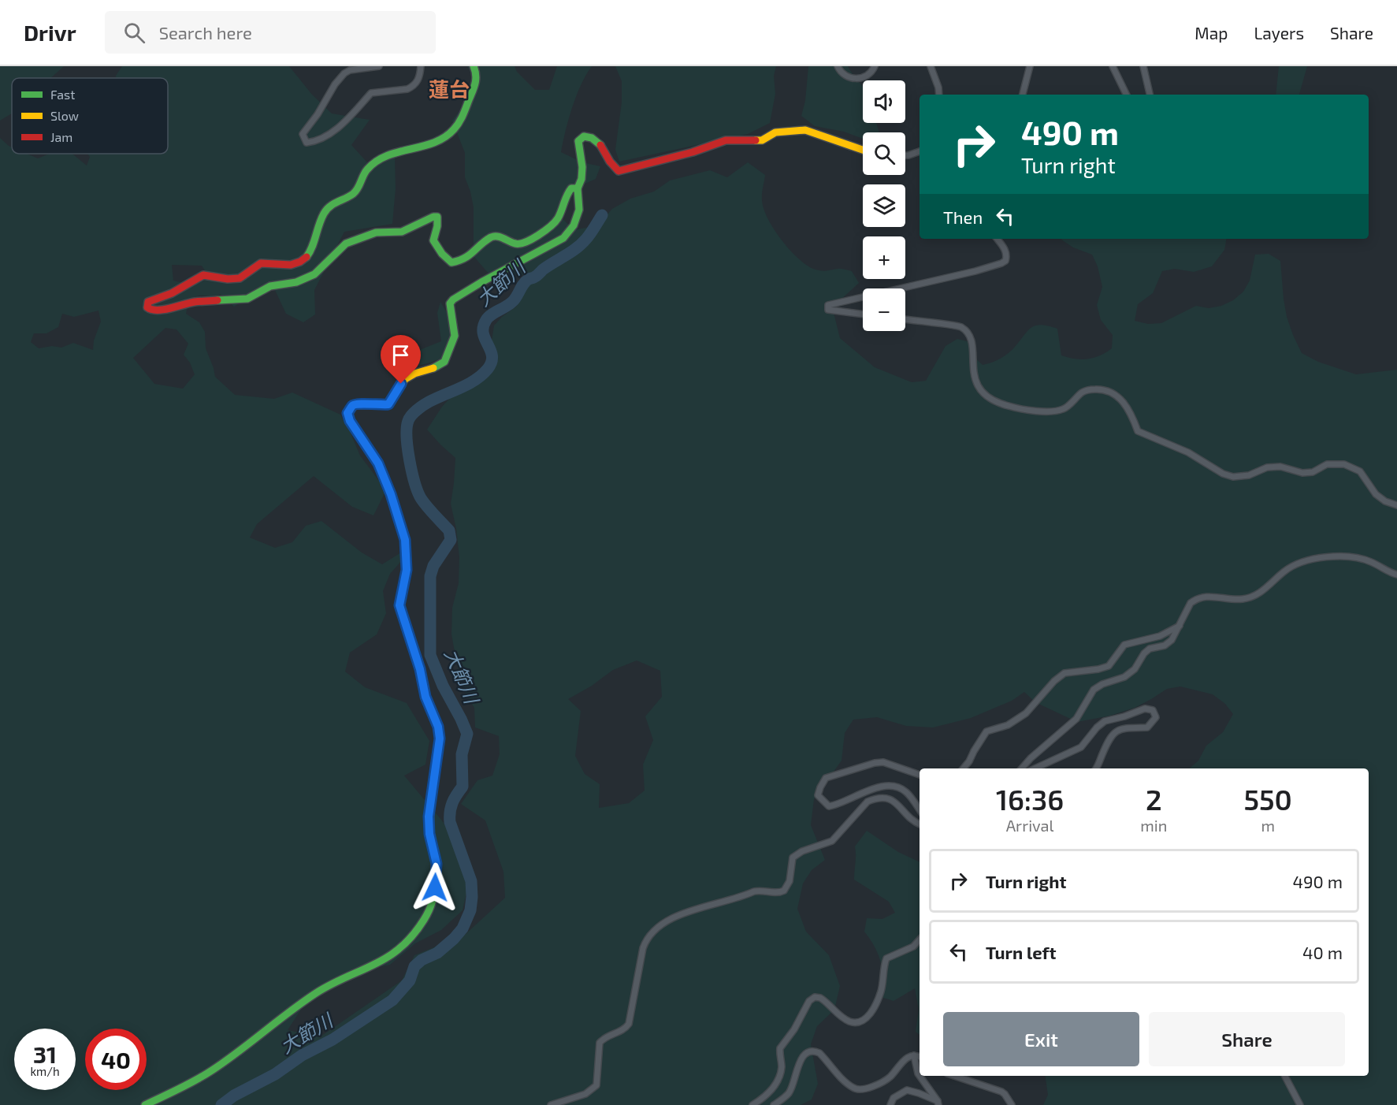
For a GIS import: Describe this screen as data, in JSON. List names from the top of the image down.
{
  "districts": ["蓮台"],
  "water": ["大節川"],
  "legend": ["Fast", "Slow", "Jam"],
  "page": {
    "header": "Drivr",
    "search": "Search here",
    "nav": ["Map", "Layers", "Share"],
    "map_buttons": ["+", "−"],
    "turn": ["490 m", "Turn right"],
    "then": "Then",
    "eta": [
      "16:36",
      "Arrival",
      "2",
      "min",
      "550",
      "m"
    ],
    "list": [
      {
        "name": "Turn right",
        "value": "490 m"
      },
      {
        "name": "Turn left",
        "value": "40 m"
      }
    ],
    "buttons": ["Exit", "Share"],
    "speed": "31 km/h",
    "limit": "40"
  }
}
